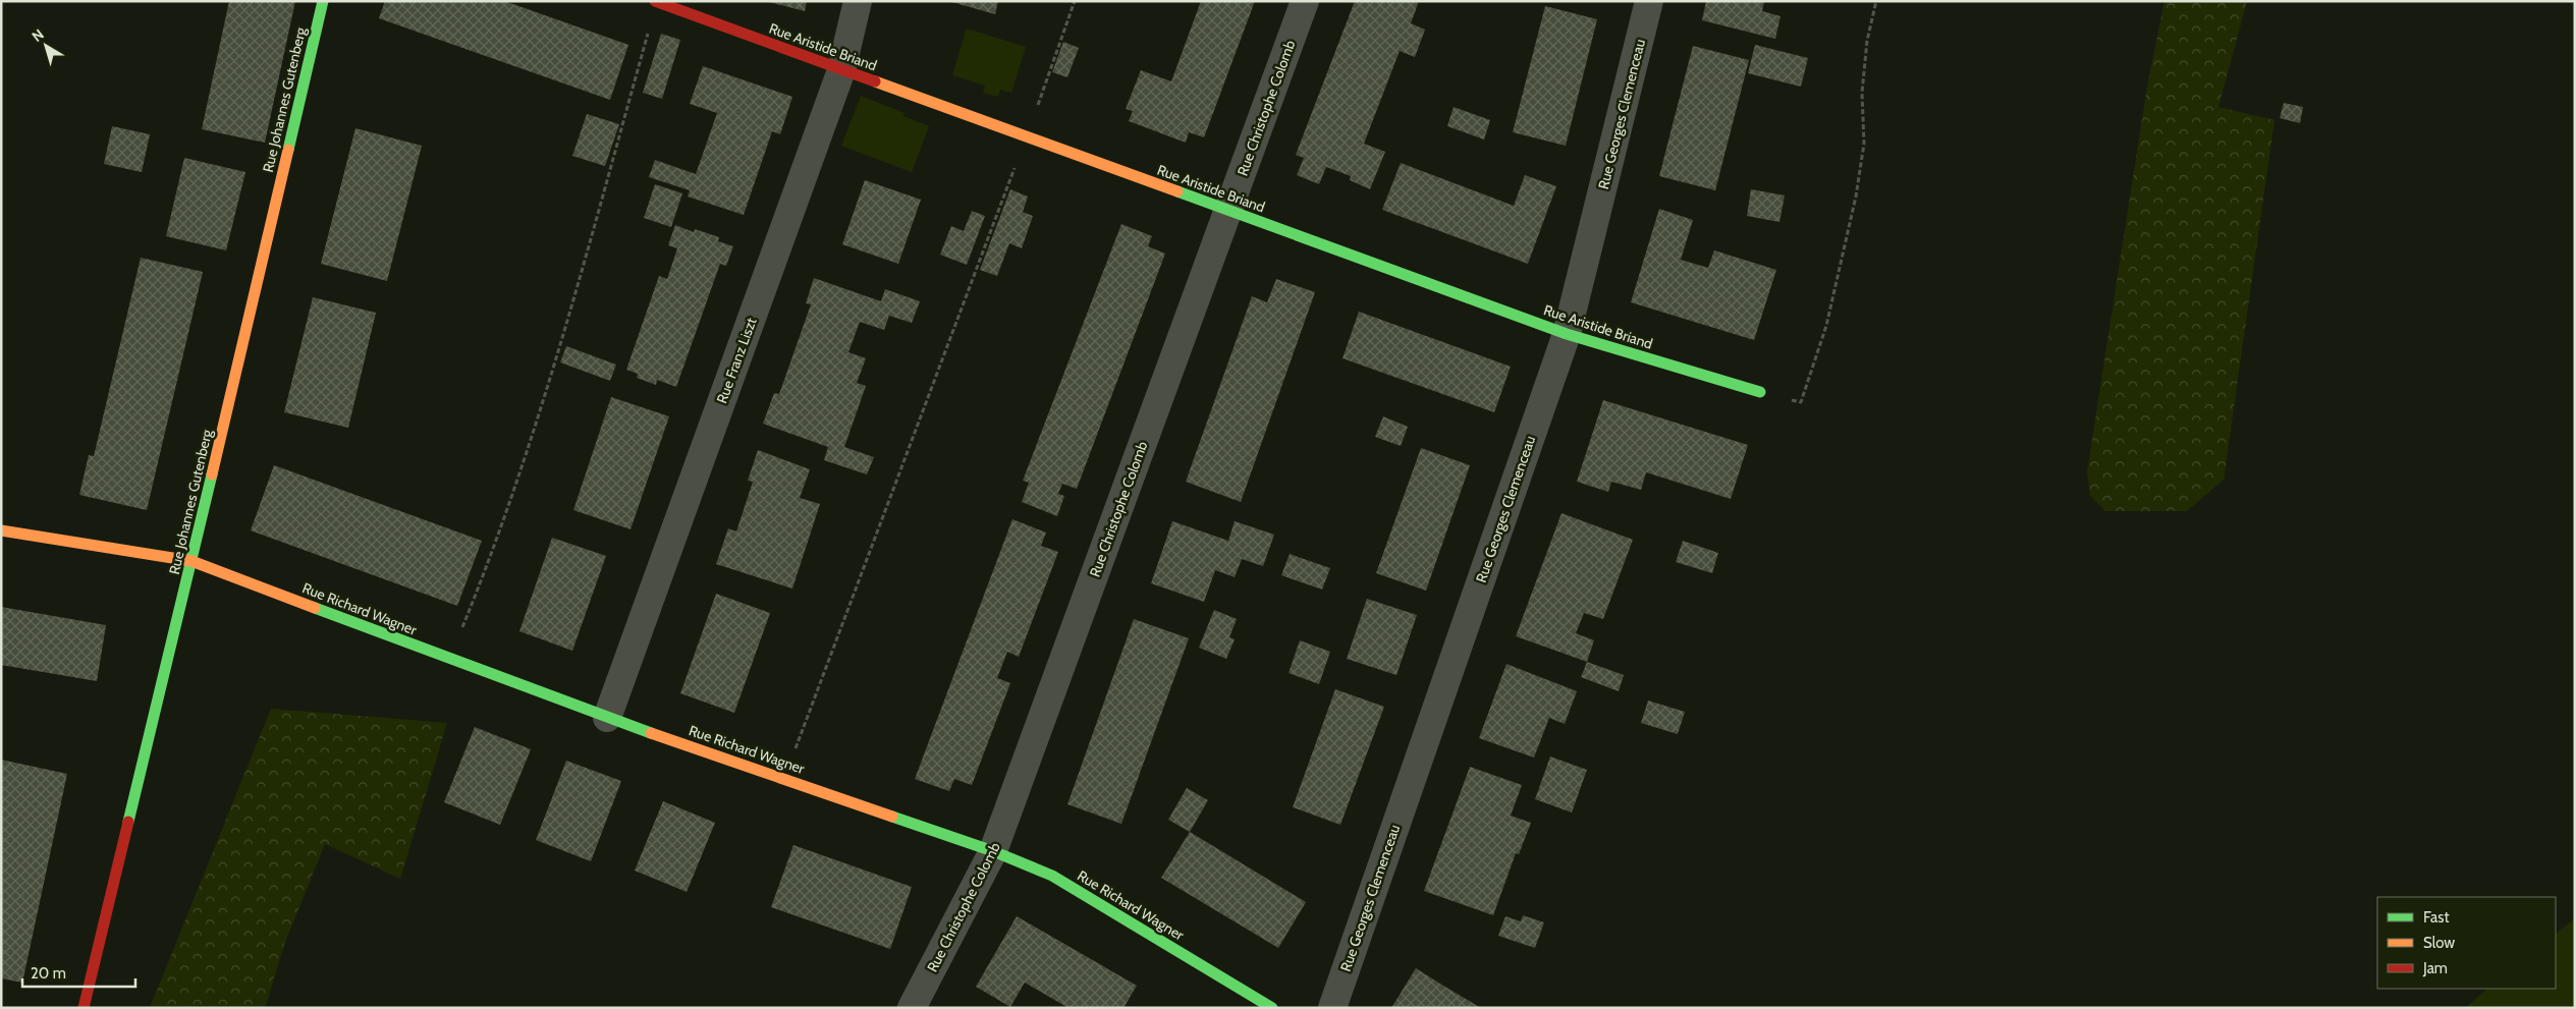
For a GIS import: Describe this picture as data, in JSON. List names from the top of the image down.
{
  "streets": {
    "street": [
      "Rue Aristide Briand",
      "Rue Johannes Gutenberg",
      "Rue Christophe Colomb",
      "Rue Georges Clemenceau",
      "Rue Franz Liszt",
      "Rue Richard Wagner"
    ]
  },
  "crossings": [
    ["Rue Aristide Briand", "Rue Christophe Colomb"],
    ["Rue Aristide Briand", "Rue Georges Clemenceau"],
    ["Rue Aristide Briand", "Rue Franz Liszt"],
    ["Rue Johannes Gutenberg", "Rue Richard Wagner"],
    ["Rue Christophe Colomb", "Rue Richard Wagner"],
    ["Rue Franz Liszt", "Rue Richard Wagner"]
  ],
  "legend": ["Fast", "Slow", "Jam"],
  "scale_bar": "20 m",
  "north": "top left"
}
